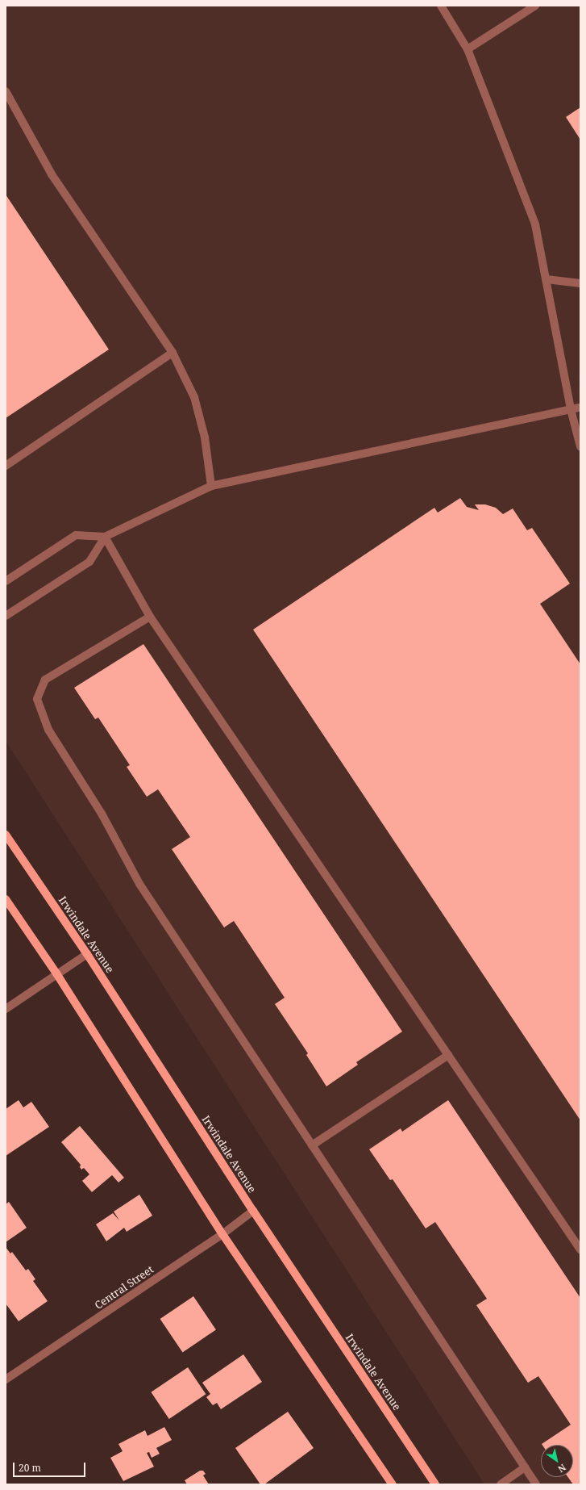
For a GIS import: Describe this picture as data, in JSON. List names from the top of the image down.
{
  "streets": {
    "main road": ["Irwindale Avenue"],
    "street": ["Central Street"]
  },
  "crossings": [
    ["Irwindale Avenue", "Central Street"]
  ],
  "scale_bar": "20 m",
  "north": "bottom right"
}
